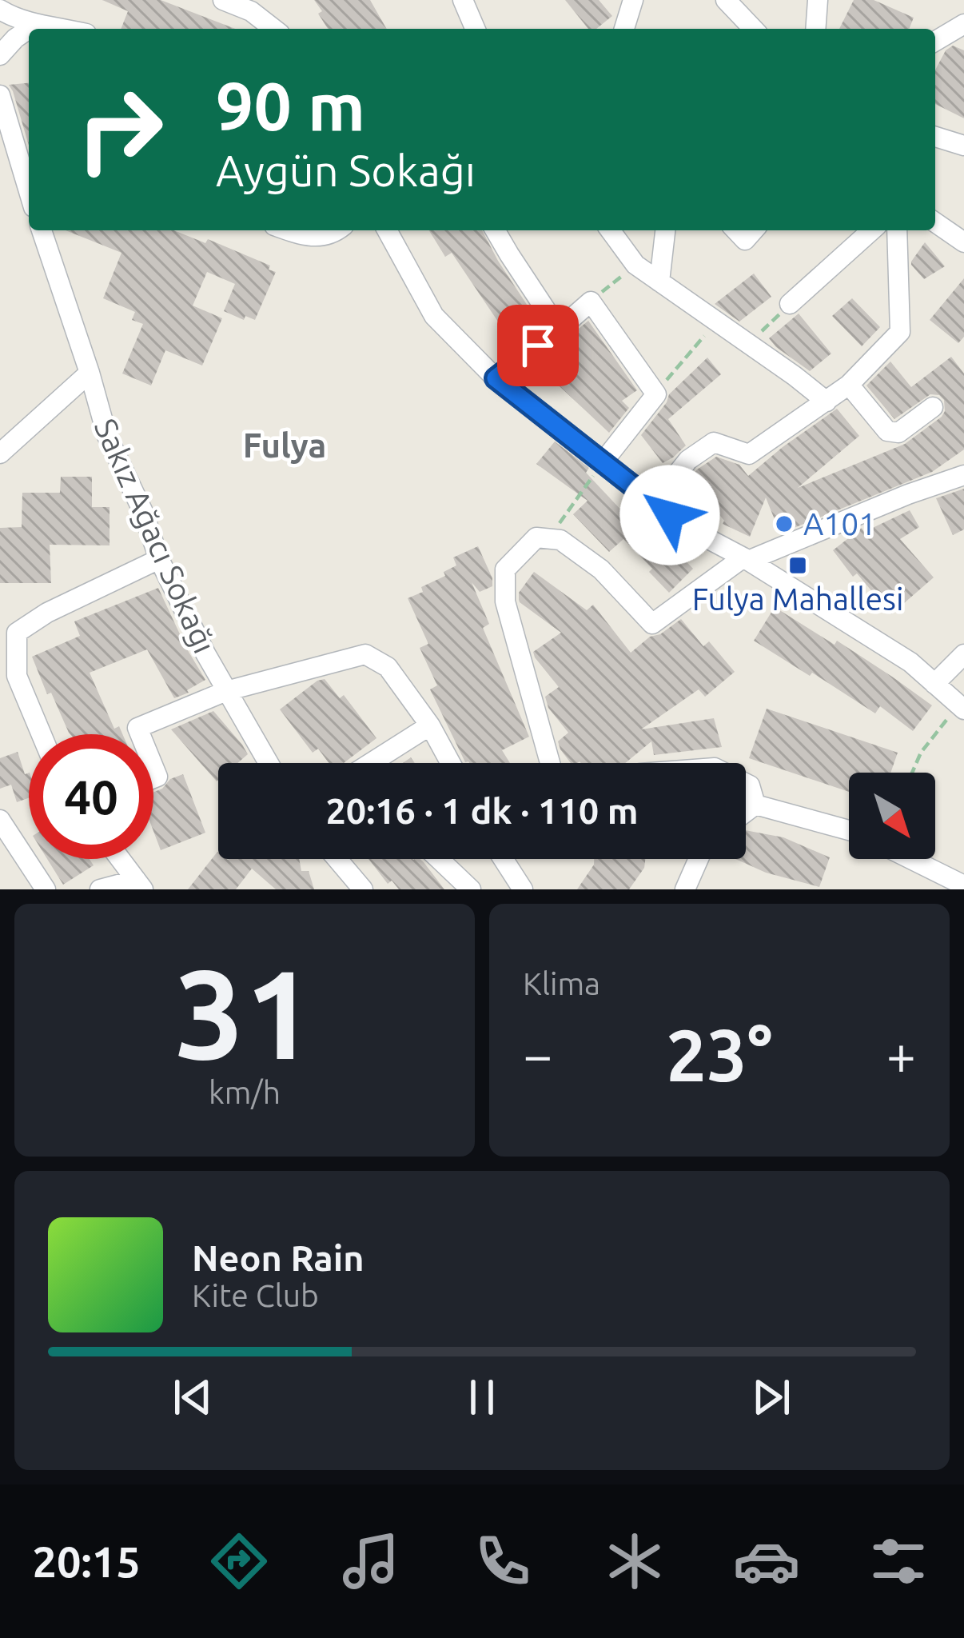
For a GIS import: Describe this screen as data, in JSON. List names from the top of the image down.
{
  "streets": {
    "street": ["Sakız Ağacı Sokağı"]
  },
  "districts": ["Fulya"],
  "places": {
    "other": ["A101"],
    "transit": ["Fulya Mahallesi"]
  },
  "north": "bottom right",
  "page": {
    "turn": ["90 m", "Aygün Sokağı"],
    "limit": "40",
    "trip": "20:16 · 1 dk · 110 m",
    "tile": [
      ["31", "km/h"],
      "Klima"
    ],
    "heat": ["−", "23°", "+"],
    "song": ["Neon Rain", "Kite Club"],
    "tabs": "20:15"
  }
}
